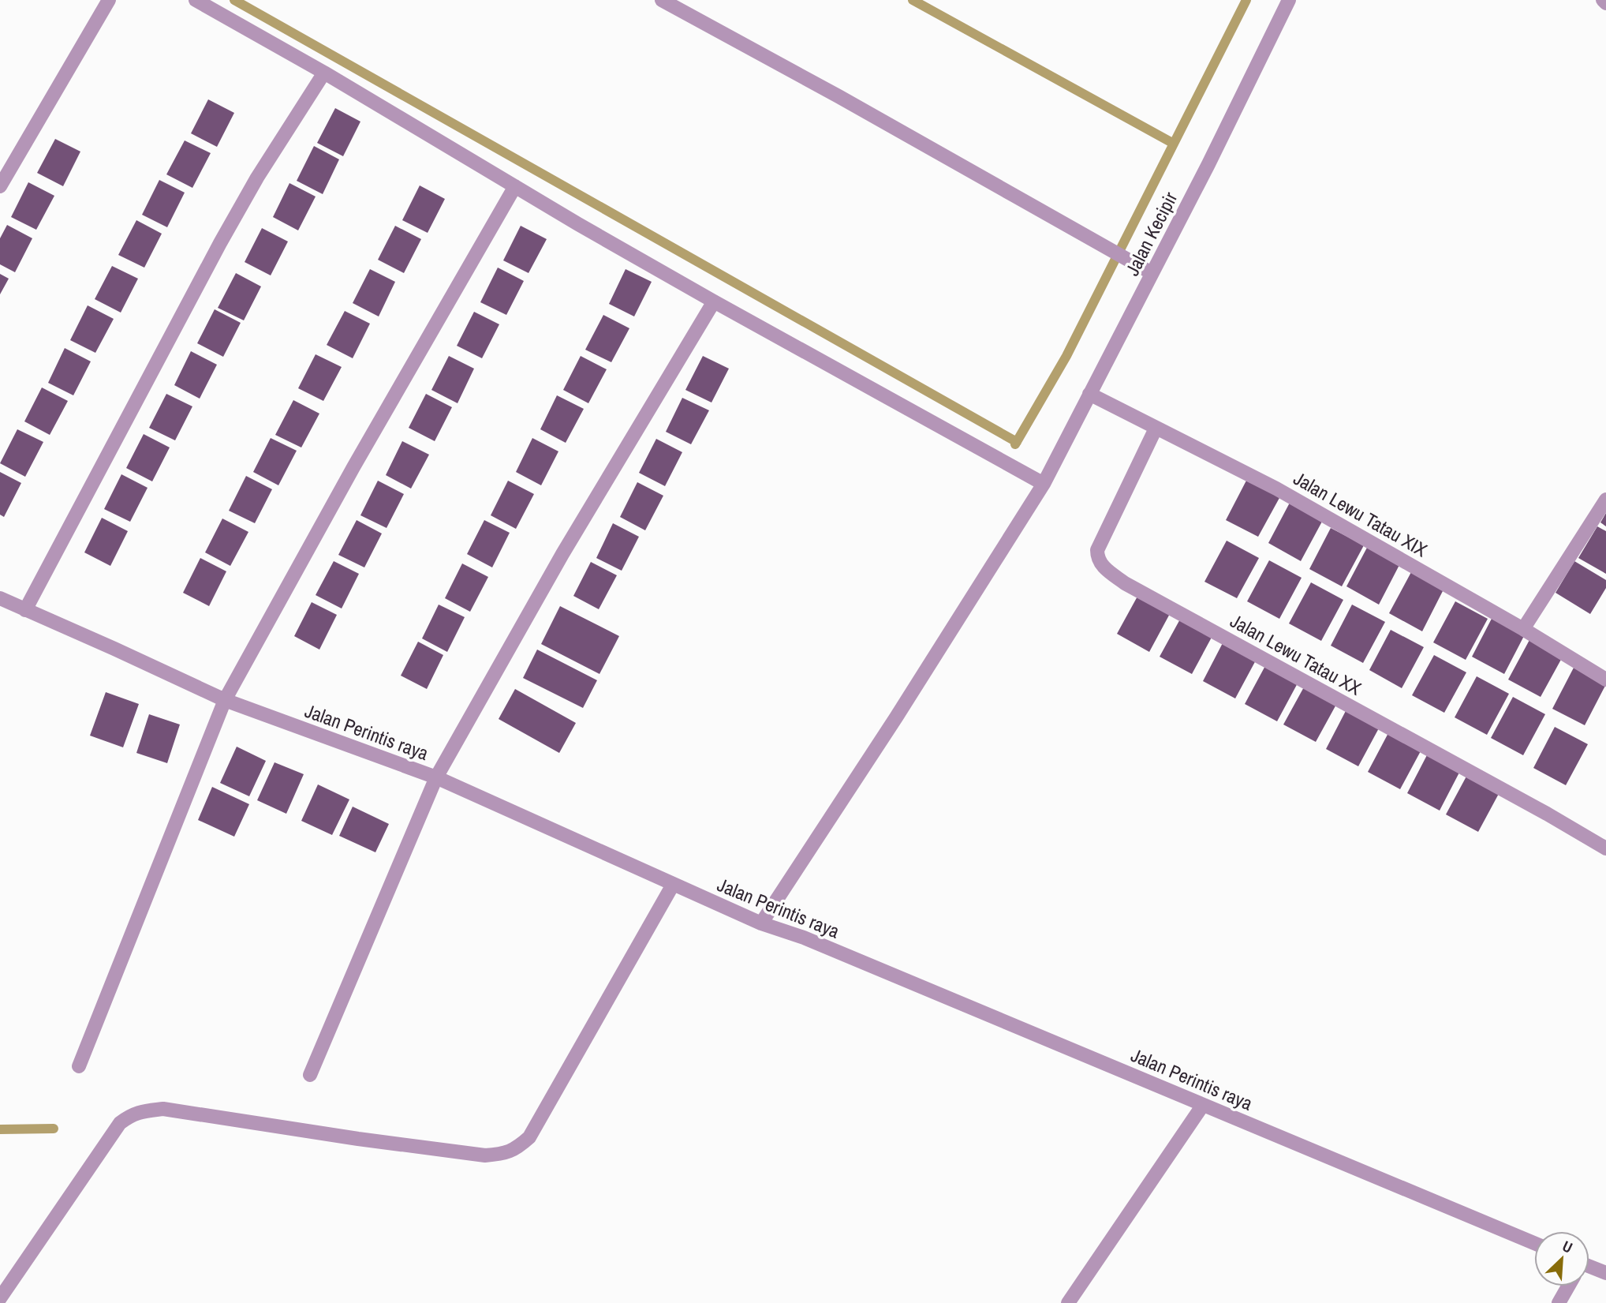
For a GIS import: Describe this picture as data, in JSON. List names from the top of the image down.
{
  "streets": {
    "street": [
      "Jalan Kecipir",
      "Jalan Lewu Tatau XIX",
      "Jalan Lewu Tatau XX",
      "Jalan Perintis raya"
    ]
  },
  "crossings": [
    ["Jalan Kecipir", "Jalan Lewu Tatau XIX"],
    ["Jalan Kecipir", "Jalan Perintis raya"],
    ["Jalan Lewu Tatau XIX", "Jalan Lewu Tatau XX"]
  ],
  "north": "top right"
}
